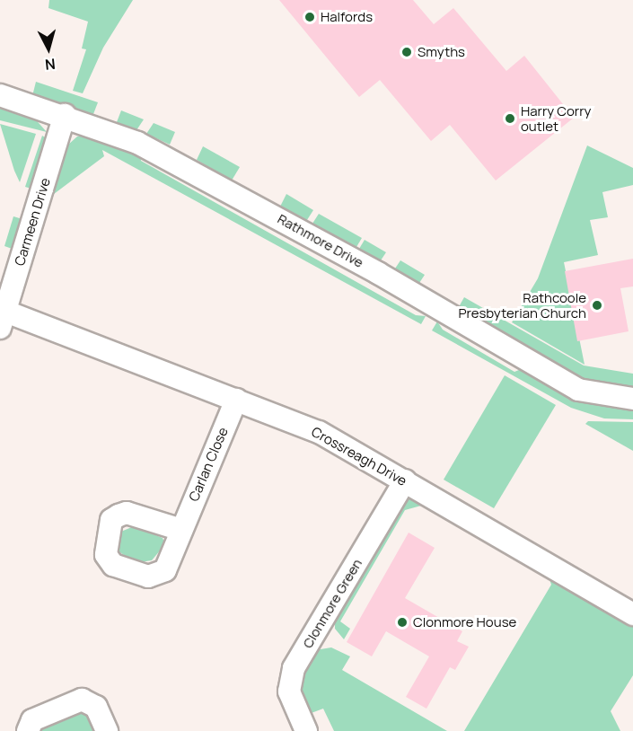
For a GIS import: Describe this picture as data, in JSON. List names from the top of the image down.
{
  "streets": {
    "street": [
      "Carmeen Drive",
      "Rathmore Drive",
      "Crossreagh Drive",
      "Carlan Close",
      "Clonmore Green"
    ]
  },
  "crossings": [
    ["Carmeen Drive", "Rathmore Drive"],
    ["Carmeen Drive", "Crossreagh Drive"],
    ["Crossreagh Drive", "Carlan Close"],
    ["Crossreagh Drive", "Clonmore Green"]
  ],
  "places": [
    "Halfords",
    "Smyths",
    "Harry Corry outlet",
    "Rathcoole Presbyterian Church",
    "Clonmore House"
  ],
  "north": "bottom"
}
